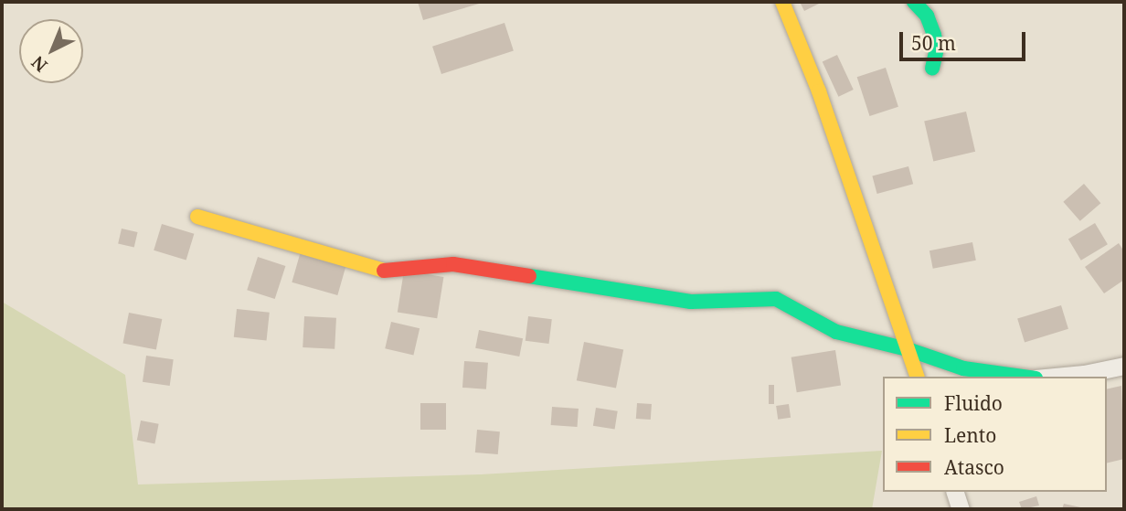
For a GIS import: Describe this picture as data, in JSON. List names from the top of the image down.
{
  "legend": ["Fluido", "Lento", "Atasco"],
  "scale_bar": "50 m",
  "north": "bottom left"
}
